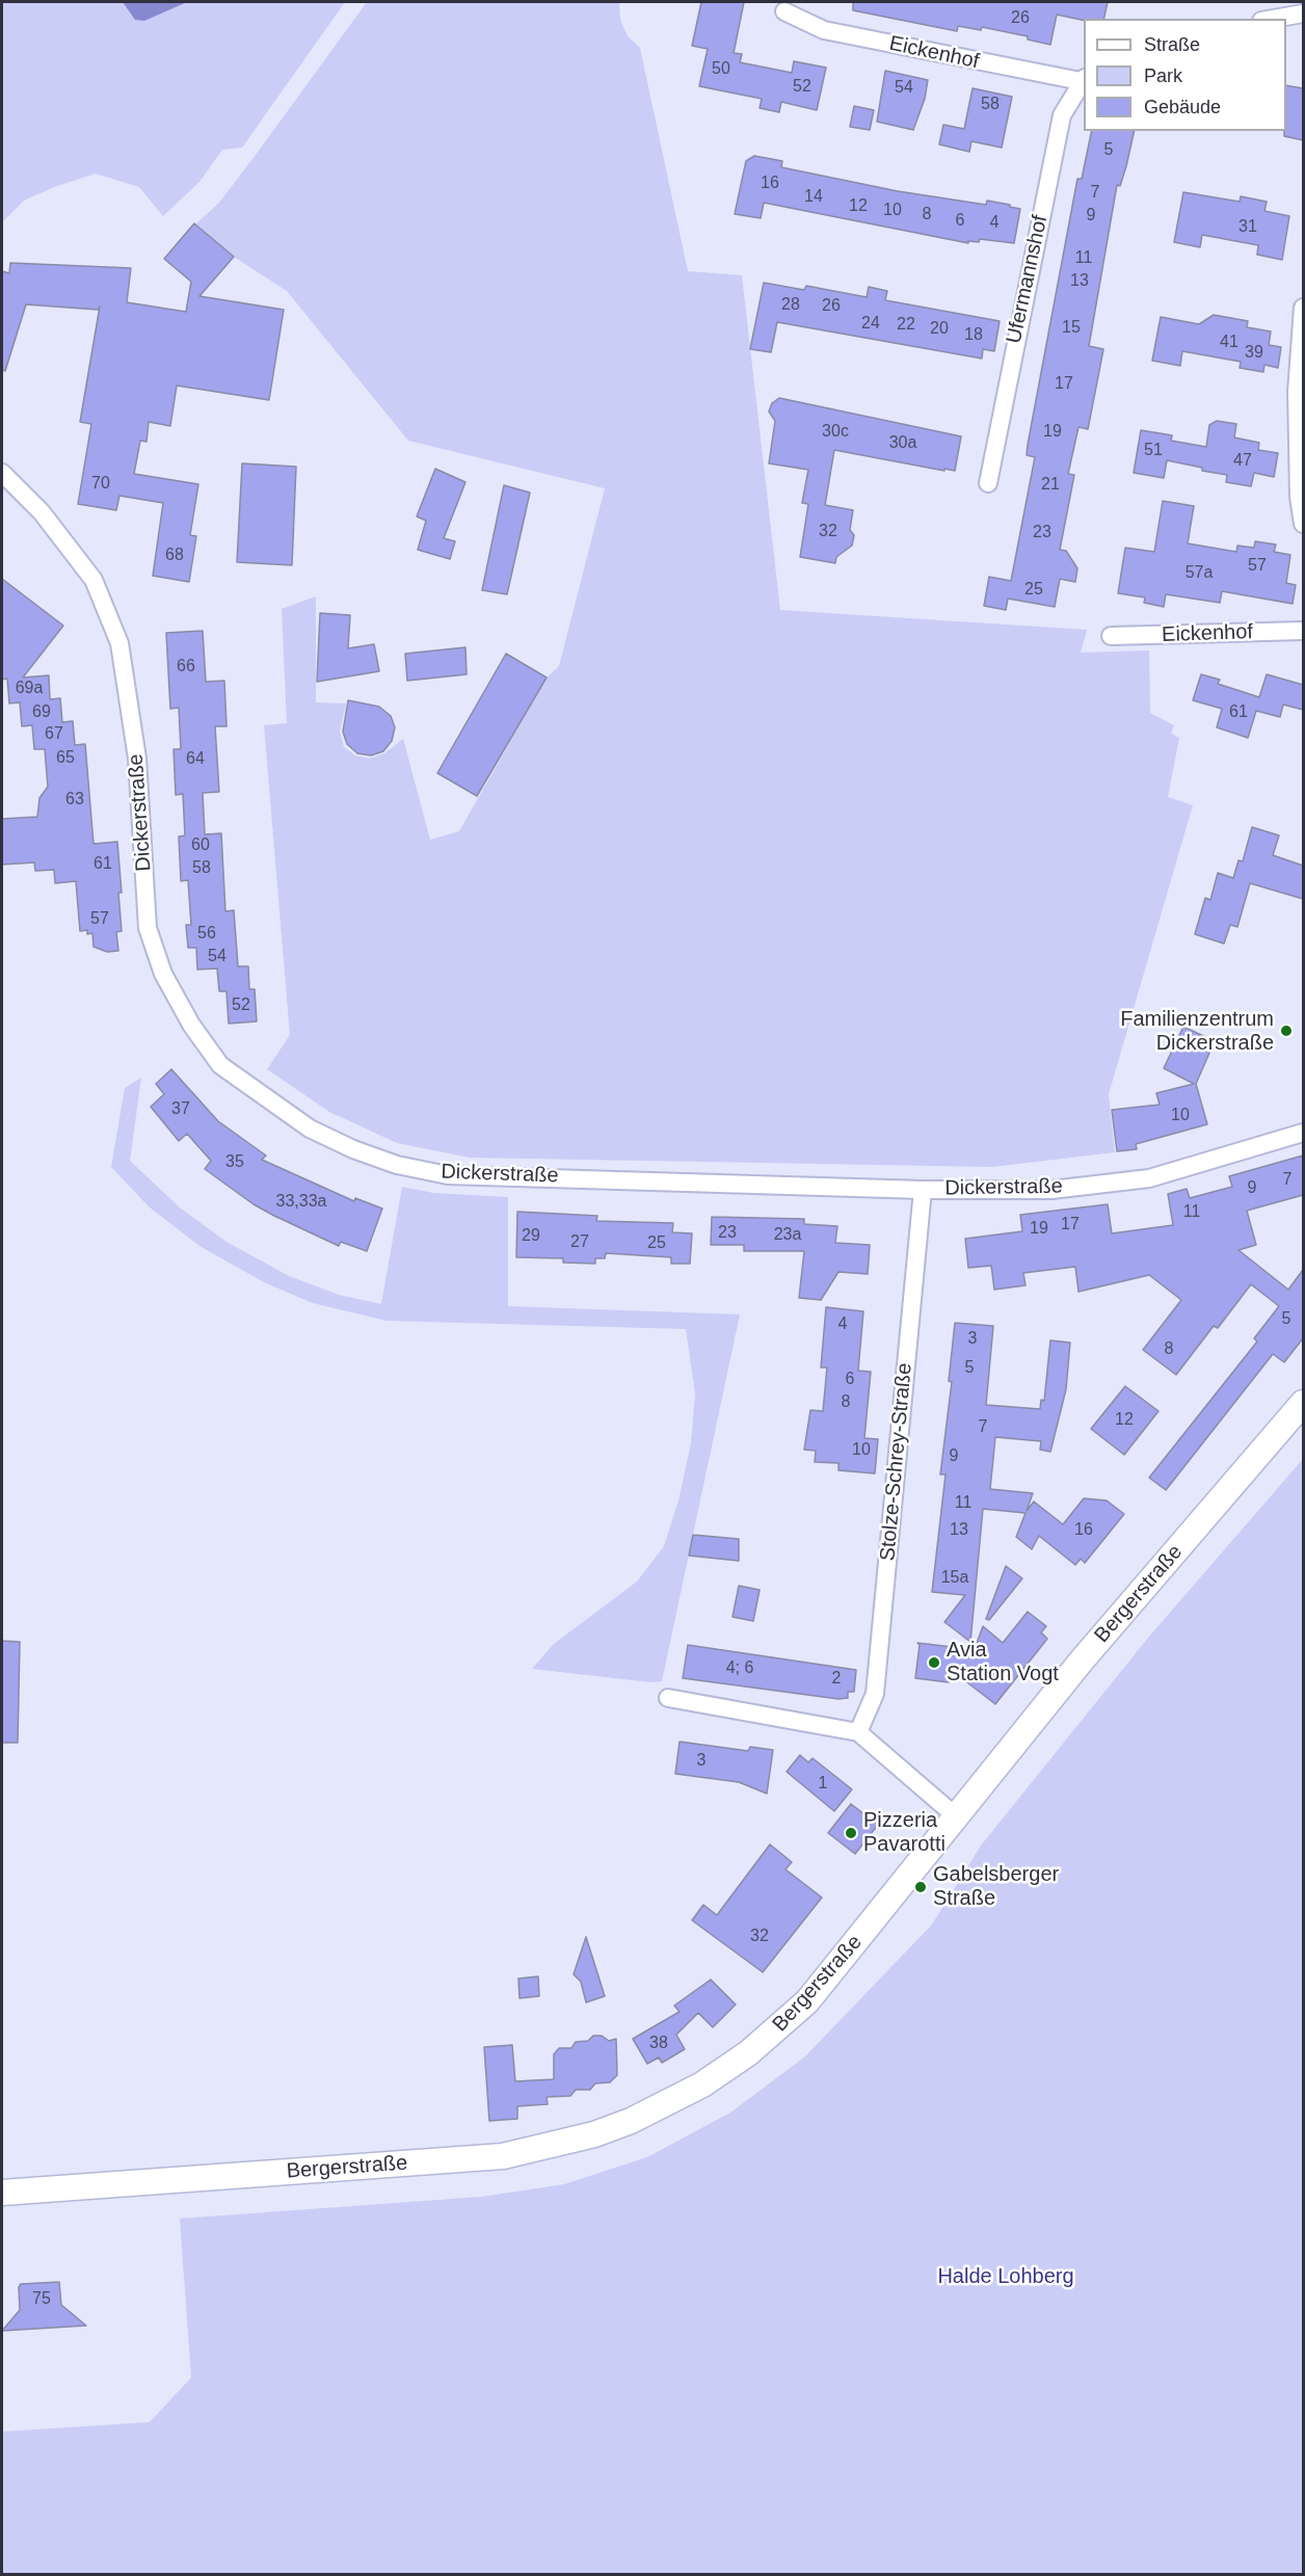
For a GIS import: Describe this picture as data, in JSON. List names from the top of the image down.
{
  "streets": {
    "main road": ["Bergerstraße"],
    "street": [
      "Eickenhof",
      "Ufermannshof",
      "Dickerstraße",
      "Stolze-Schrey-Straße"
    ]
  },
  "crossings": [
    ["Eickenhof", "Ufermannshof"],
    ["Dickerstraße", "Stolze-Schrey-Straße"]
  ],
  "parks": ["Halde Lohberg"],
  "places": [
    "Familienzentrum Dickerstraße",
    "Avia Station Vogt",
    "Pizzeria Pavarotti",
    "Gabelsberger Straße"
  ],
  "house_numbers": [
    "26",
    "50",
    "52",
    "54",
    "58",
    "5",
    "16",
    "7",
    "14",
    "12",
    "10",
    "8",
    "9",
    "6",
    "4",
    "31",
    "11",
    "13",
    "28",
    "26",
    "24",
    "22",
    "15",
    "20",
    "18",
    "41",
    "39",
    "17",
    "30c",
    "19",
    "30a",
    "51",
    "47",
    "70",
    "21",
    "32",
    "23",
    "68",
    "57",
    "57a",
    "25",
    "66",
    "69a",
    "69",
    "61",
    "67",
    "65",
    "64",
    "63",
    "60",
    "61",
    "58",
    "57",
    "56",
    "54",
    "52",
    "37",
    "10",
    "35",
    "7",
    "9",
    "33,33a",
    "11",
    "17",
    "19",
    "23",
    "23a",
    "29",
    "27",
    "25",
    "5",
    "4",
    "3",
    "8",
    "5",
    "6",
    "8",
    "12",
    "7",
    "10",
    "9",
    "11",
    "13",
    "16",
    "15a",
    "4; 6",
    "2",
    "3",
    "1",
    "32",
    "38",
    "75"
  ],
  "legend": ["Straße", "Park", "Gebäude"]
}
